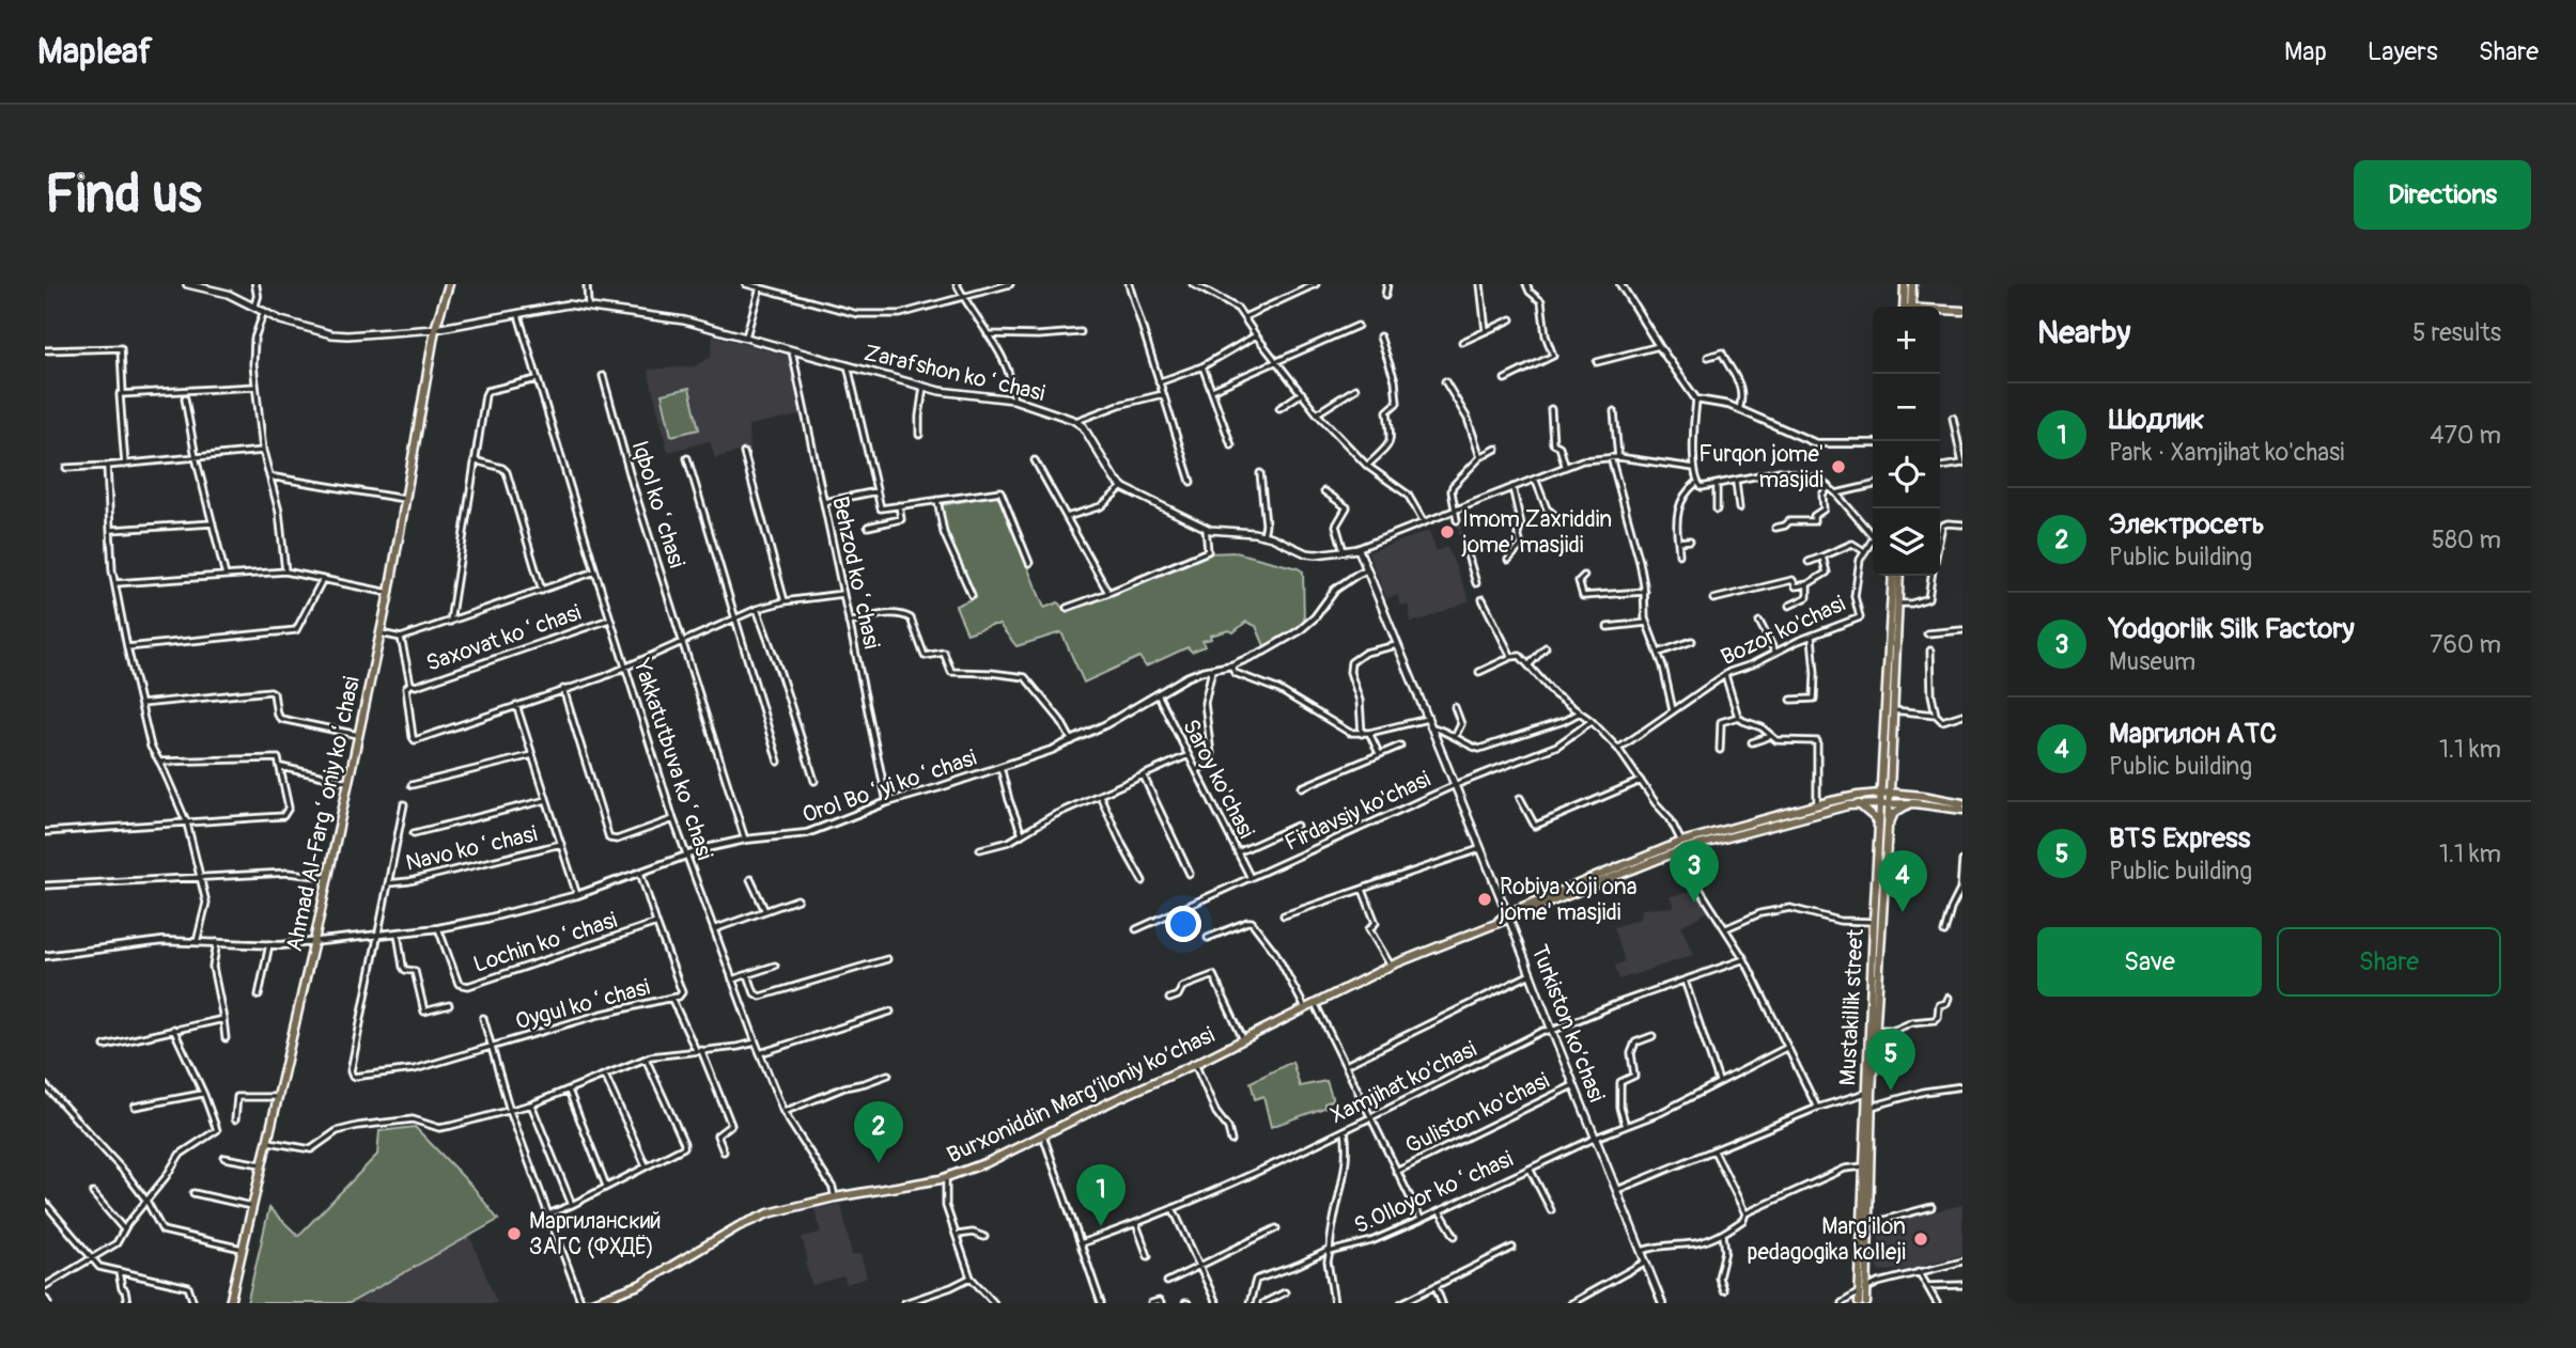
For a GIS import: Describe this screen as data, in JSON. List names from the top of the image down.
{
  "streets": {
    "main road": [
      "Zarafshon koʻchasi",
      "Ahmad Al-Fargʻoniy koʻchasi",
      "Mustakillik street",
      "Turkiston ko’chasi",
      "Burxoniddin Marg’iloniy ko’chasi"
    ],
    "street": [
      "Iqbol koʻchasi",
      "Behzod koʻchasi",
      "Bozor ko'chasi",
      "Saxovat koʻchasi",
      "Yakkatutbuva koʻchasi",
      "Saroy ko'chasi",
      "Orol Boʻyi koʻchasi",
      "Firdavsiy ko'chasi",
      "Navo koʻchasi",
      "Lochin koʻchasi",
      "Oygul koʻchasi",
      "Xamjihat ko'chasi",
      "Guliston ko'chasi",
      "S.Olloyor koʻchasi"
    ]
  },
  "crossings": [
    ["Zarafshon koʻchasi", "Behzod koʻchasi"],
    ["Zarafshon koʻchasi", "Yakkatutbuva koʻchasi"],
    ["Zarafshon koʻchasi", "Ahmad Al-Fargʻoniy koʻchasi"],
    ["Iqbol koʻchasi", "Orol Boʻyi koʻchasi"],
    ["Behzod koʻchasi", "Orol Boʻyi koʻchasi"],
    ["Saxovat koʻchasi", "Yakkatutbuva koʻchasi"],
    ["Yakkatutbuva koʻchasi", "Orol Boʻyi koʻchasi"],
    ["Yakkatutbuva koʻchasi", "Burxoniddin Marg’iloniy ko’chasi"],
    ["Saroy ko'chasi", "Orol Boʻyi koʻchasi"],
    ["Saroy ko'chasi", "Firdavsiy ko'chasi"],
    ["Orol Boʻyi koʻchasi", "Ahmad Al-Fargʻoniy koʻchasi"],
    ["Orol Boʻyi koʻchasi", "Lochin koʻchasi"],
    ["Orol Boʻyi koʻchasi", "Oygul koʻchasi"],
    ["Orol Boʻyi koʻchasi", "Turkiston ko’chasi"],
    ["Firdavsiy ko'chasi", "Turkiston ko’chasi"],
    ["Mustakillik street", "Burxoniddin Marg’iloniy ko’chasi"],
    ["Turkiston ko’chasi", "Xamjihat ko'chasi"],
    ["Turkiston ko’chasi", "Burxoniddin Marg’iloniy ko’chasi"],
    ["Turkiston ko’chasi", "Guliston ko'chasi"],
    ["Turkiston ko’chasi", "S.Olloyor koʻchasi"]
  ],
  "places": [
    "Furqon jome' masjidi",
    "Imom Zaxriddin jome' masjidi",
    "Robiya xoji ona jome' masjidi",
    "Маргиланский ЗАГС (ФХДЁ)",
    "Marg'ilon pedagogika kolleji"
  ],
  "page": {
    "header": "Mapleaf",
    "nav": ["Map", "Layers", "Share"],
    "buttons": [
      "Directions",
      ["Save", "Share"]
    ],
    "title": "Find us",
    "heading": ["Nearby", "5 results"],
    "map_buttons": ["+", "−"],
    "list": [
      {
        "mark": "1",
        "name": "Шодлик",
        "note": "Park · Xamjihat ko'chasi",
        "value": "470 m"
      },
      {
        "mark": "2",
        "name": "Электросеть",
        "note": "Public building",
        "value": "580 m"
      },
      {
        "mark": "3",
        "name": "Yodgorlik Silk Factory",
        "note": "Museum",
        "value": "760 m"
      },
      {
        "mark": "4",
        "name": "Маргилон АТС",
        "note": "Public building",
        "value": "1.1 km"
      },
      {
        "mark": "5",
        "name": "BTS Express",
        "note": "Public building",
        "value": "1.1 km"
      }
    ],
    "pins": [
      "3",
      "4",
      "5",
      "2",
      "1"
    ]
  }
}
